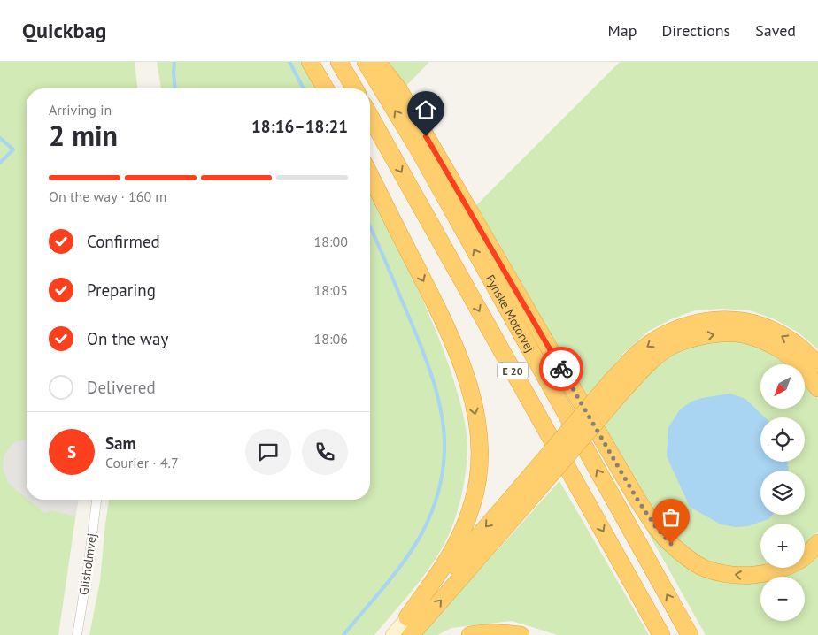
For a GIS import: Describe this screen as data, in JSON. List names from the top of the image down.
{
  "streets": {
    "highway": ["Fynske Motorvej", "E 20"],
    "street": ["Glisholmvej"]
  },
  "north": "bottom left",
  "page": {
    "header": "Quickbag",
    "nav": ["Map", "Directions", "Saved"],
    "heading": ["2 min", "Arriving in", "18:16–18:21"],
    "panel": ["Sam", "Courier · 4.7"],
    "bar": "On the way · 160 m",
    "list": [
      ["Confirmed", "18:00"],
      ["Preparing", "18:05"],
      ["On the way", "18:06"],
      "Delivered"
    ],
    "map_buttons": ["+", "−"],
    "round": "S"
  }
}
